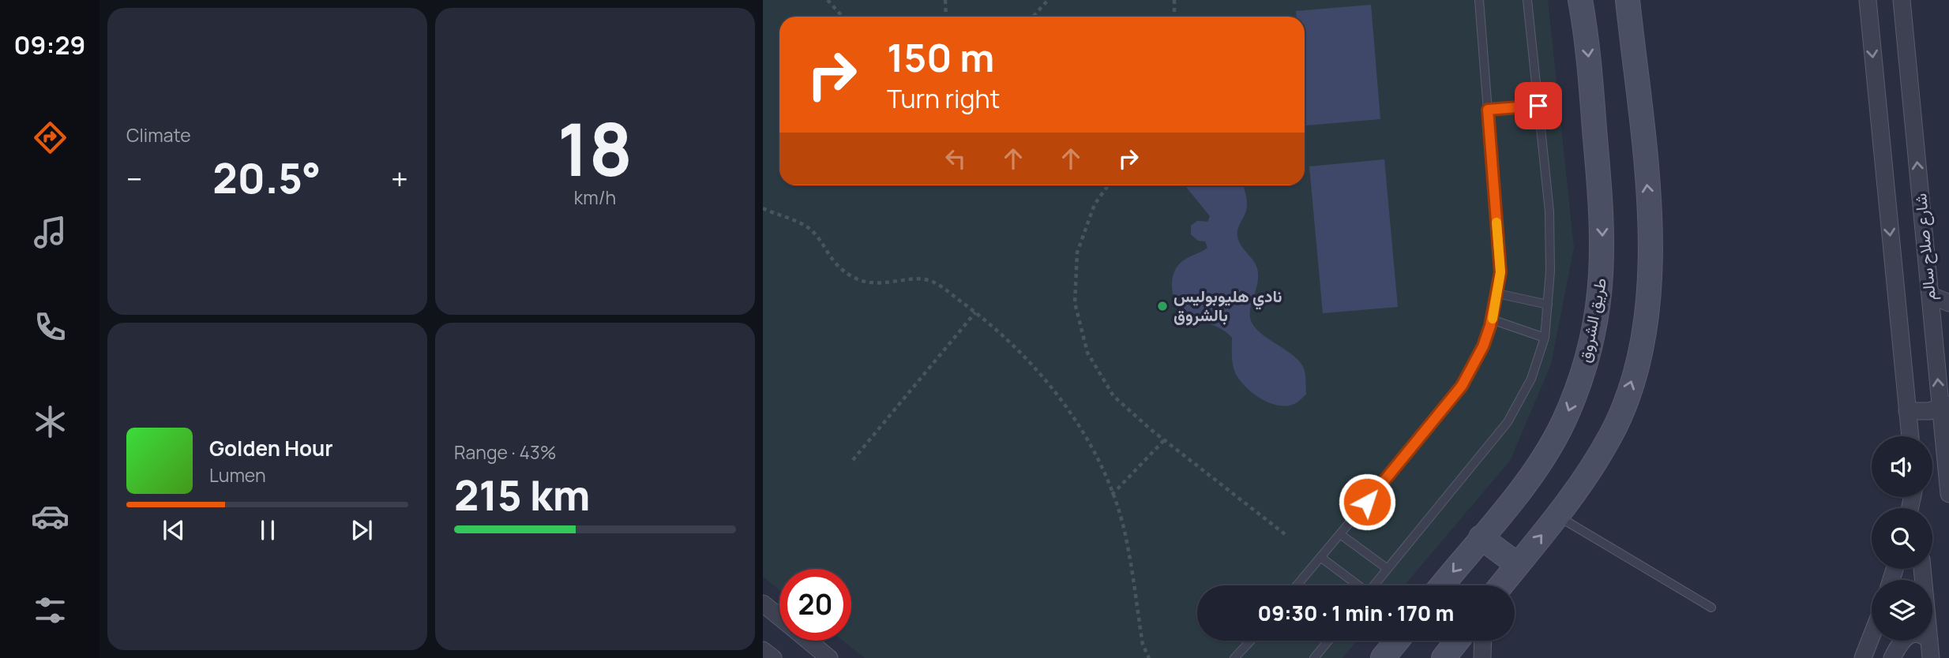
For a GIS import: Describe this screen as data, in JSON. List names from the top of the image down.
{
  "streets": {
    "street": ["شارع صلاح سالم", "طريق الشروق"]
  },
  "places": ["نادي هليوبوليس بالشروق"],
  "page": {
    "tabs": "09:29",
    "tile": [
      "Climate",
      ["18", "km/h"],
      ["Range · 43%", "215 km"]
    ],
    "turn": ["150 m", "Turn right"],
    "heat": ["−", "20.5°", "+"],
    "song": ["Golden Hour", "Lumen"],
    "limit": "20",
    "trip": "09:30 · 1 min · 170 m"
  }
}
